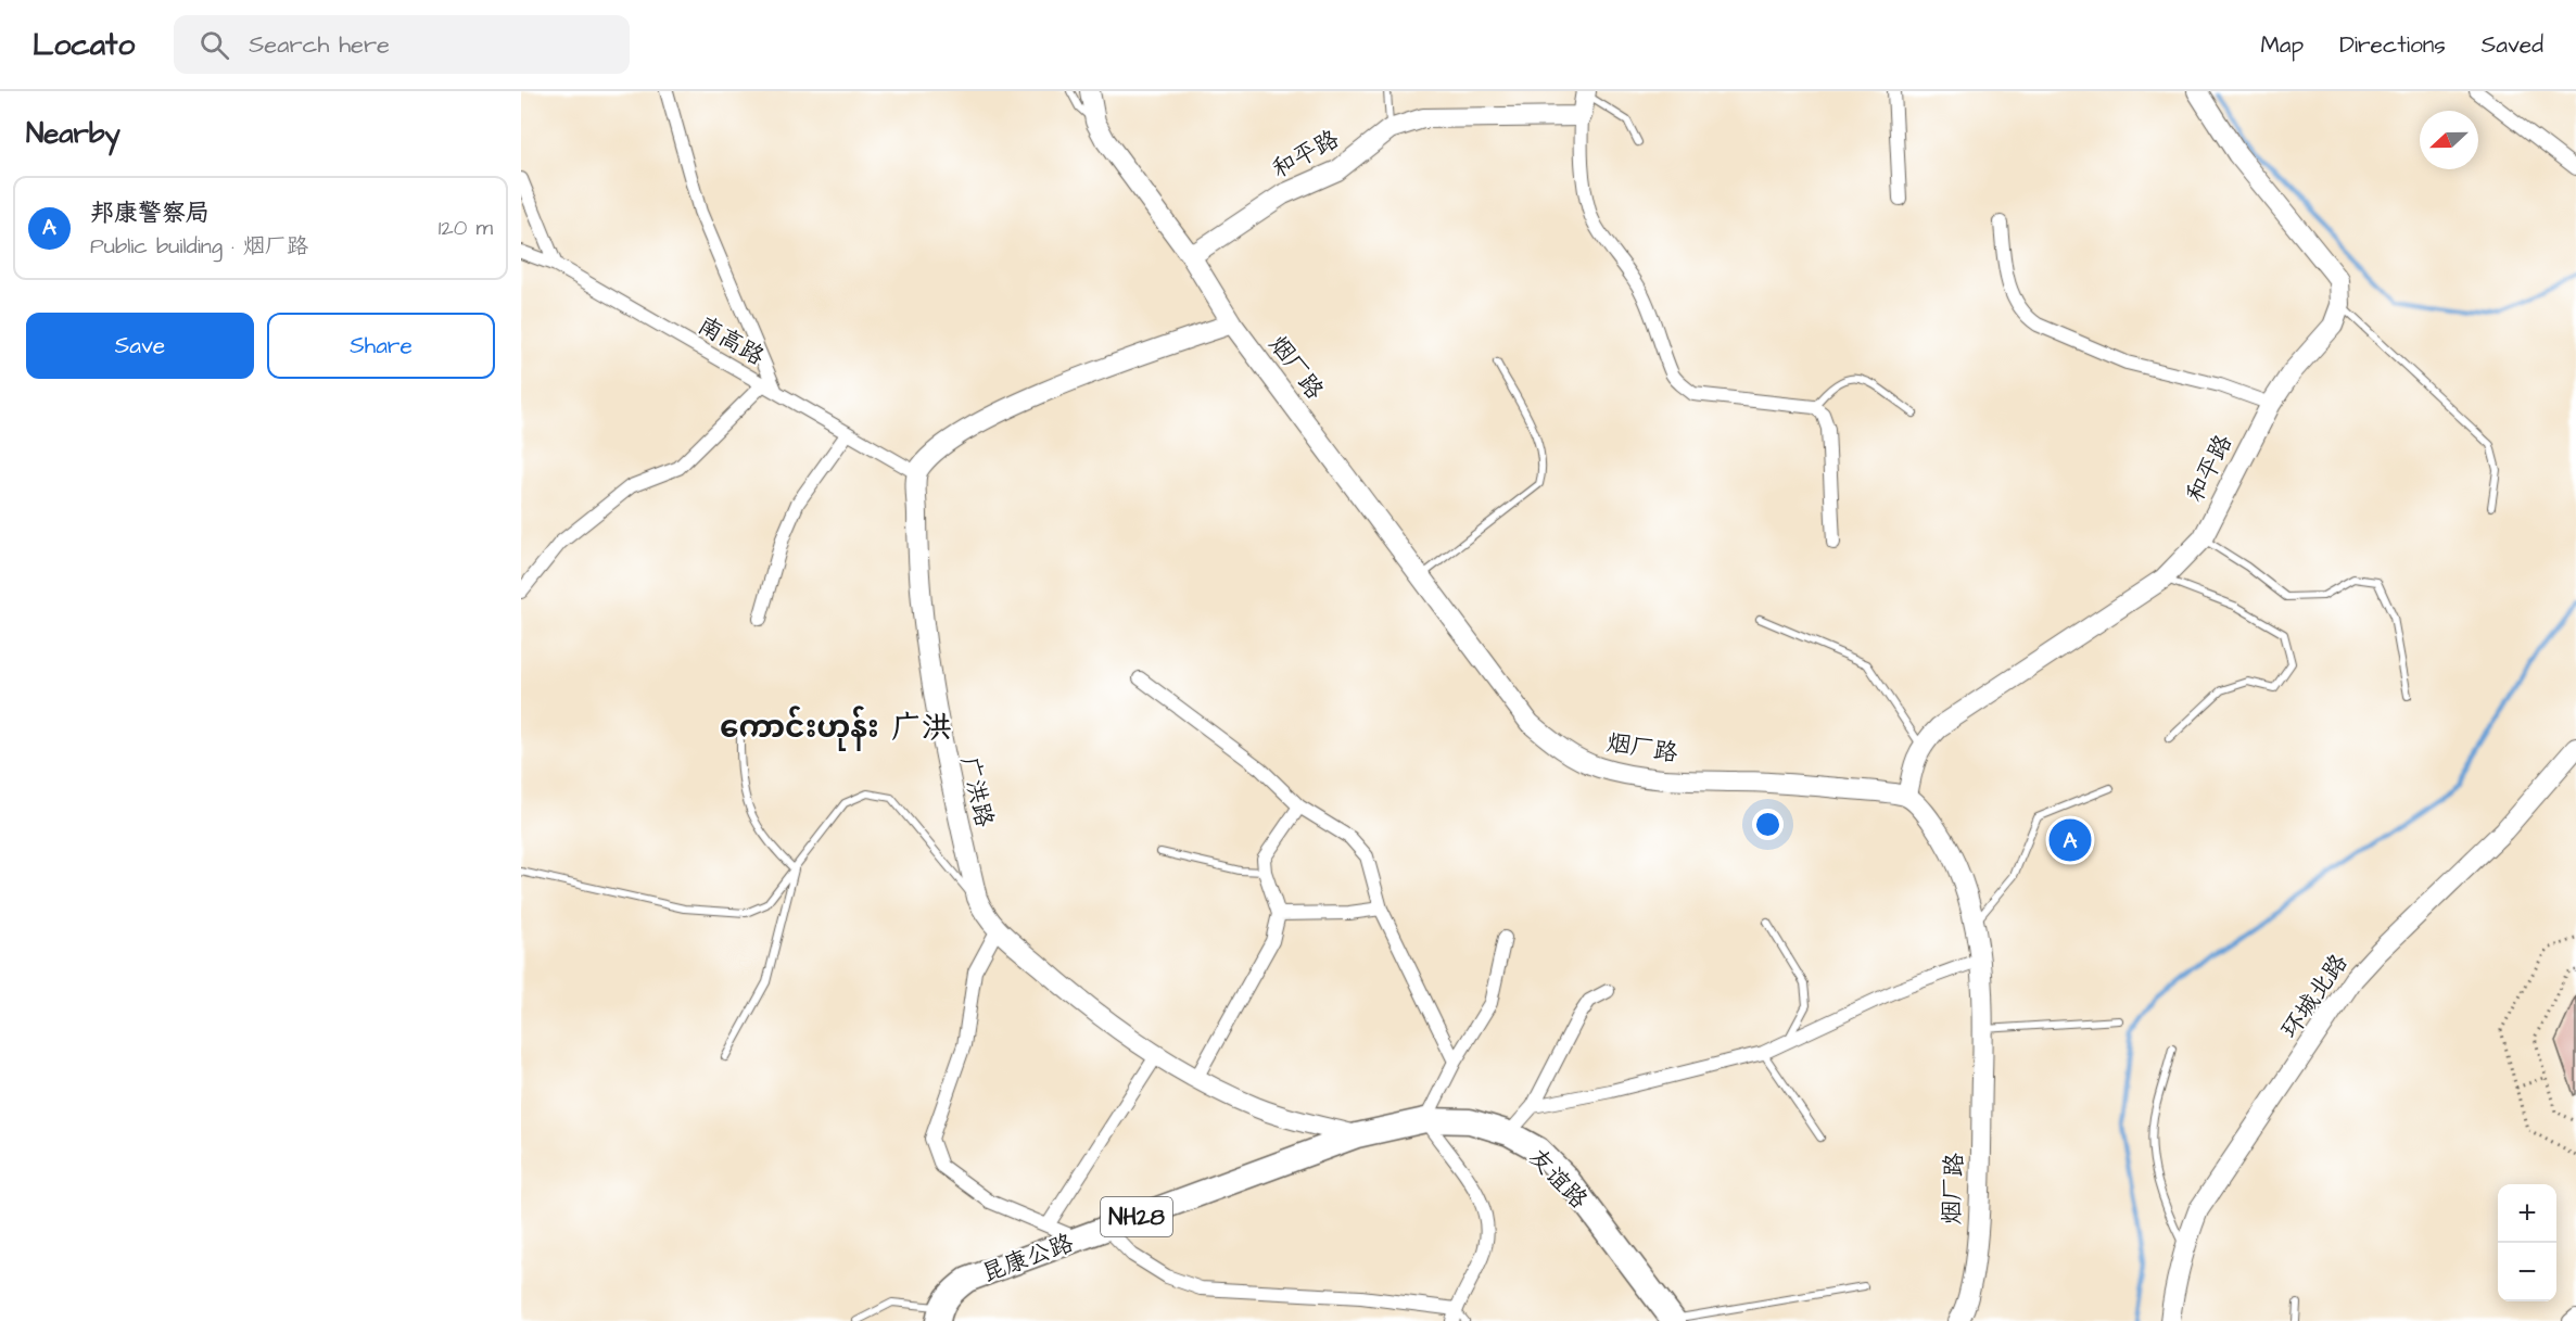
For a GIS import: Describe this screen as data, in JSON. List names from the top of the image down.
{
  "streets": {
    "highway": ["友谊路", "NH28", "昆康公路"],
    "street": [
      "和平路",
      "南高路",
      "烟厂路",
      "广洪路",
      "环城北路"
    ]
  },
  "crossings": [
    ["和平路", "烟厂路"],
    ["南高路", "广洪路"],
    ["广洪路", "友谊路"],
    ["广洪路", "昆康公路"],
    ["友谊路", "昆康公路"]
  ],
  "districts": ["ကောင်းဟုန်း 广洪"],
  "north": "left",
  "page": {
    "header": "Locato",
    "search": "Search here",
    "nav": ["Map", "Directions", "Saved"],
    "heading": "Nearby",
    "list": [
      {
        "mark": "A",
        "name": "邦康警察局",
        "note": "Public building · 烟厂路",
        "value": "120 m"
      }
    ],
    "buttons": ["Save", "Share"],
    "pins": "A",
    "map_buttons": ["+", "−"]
  }
}
